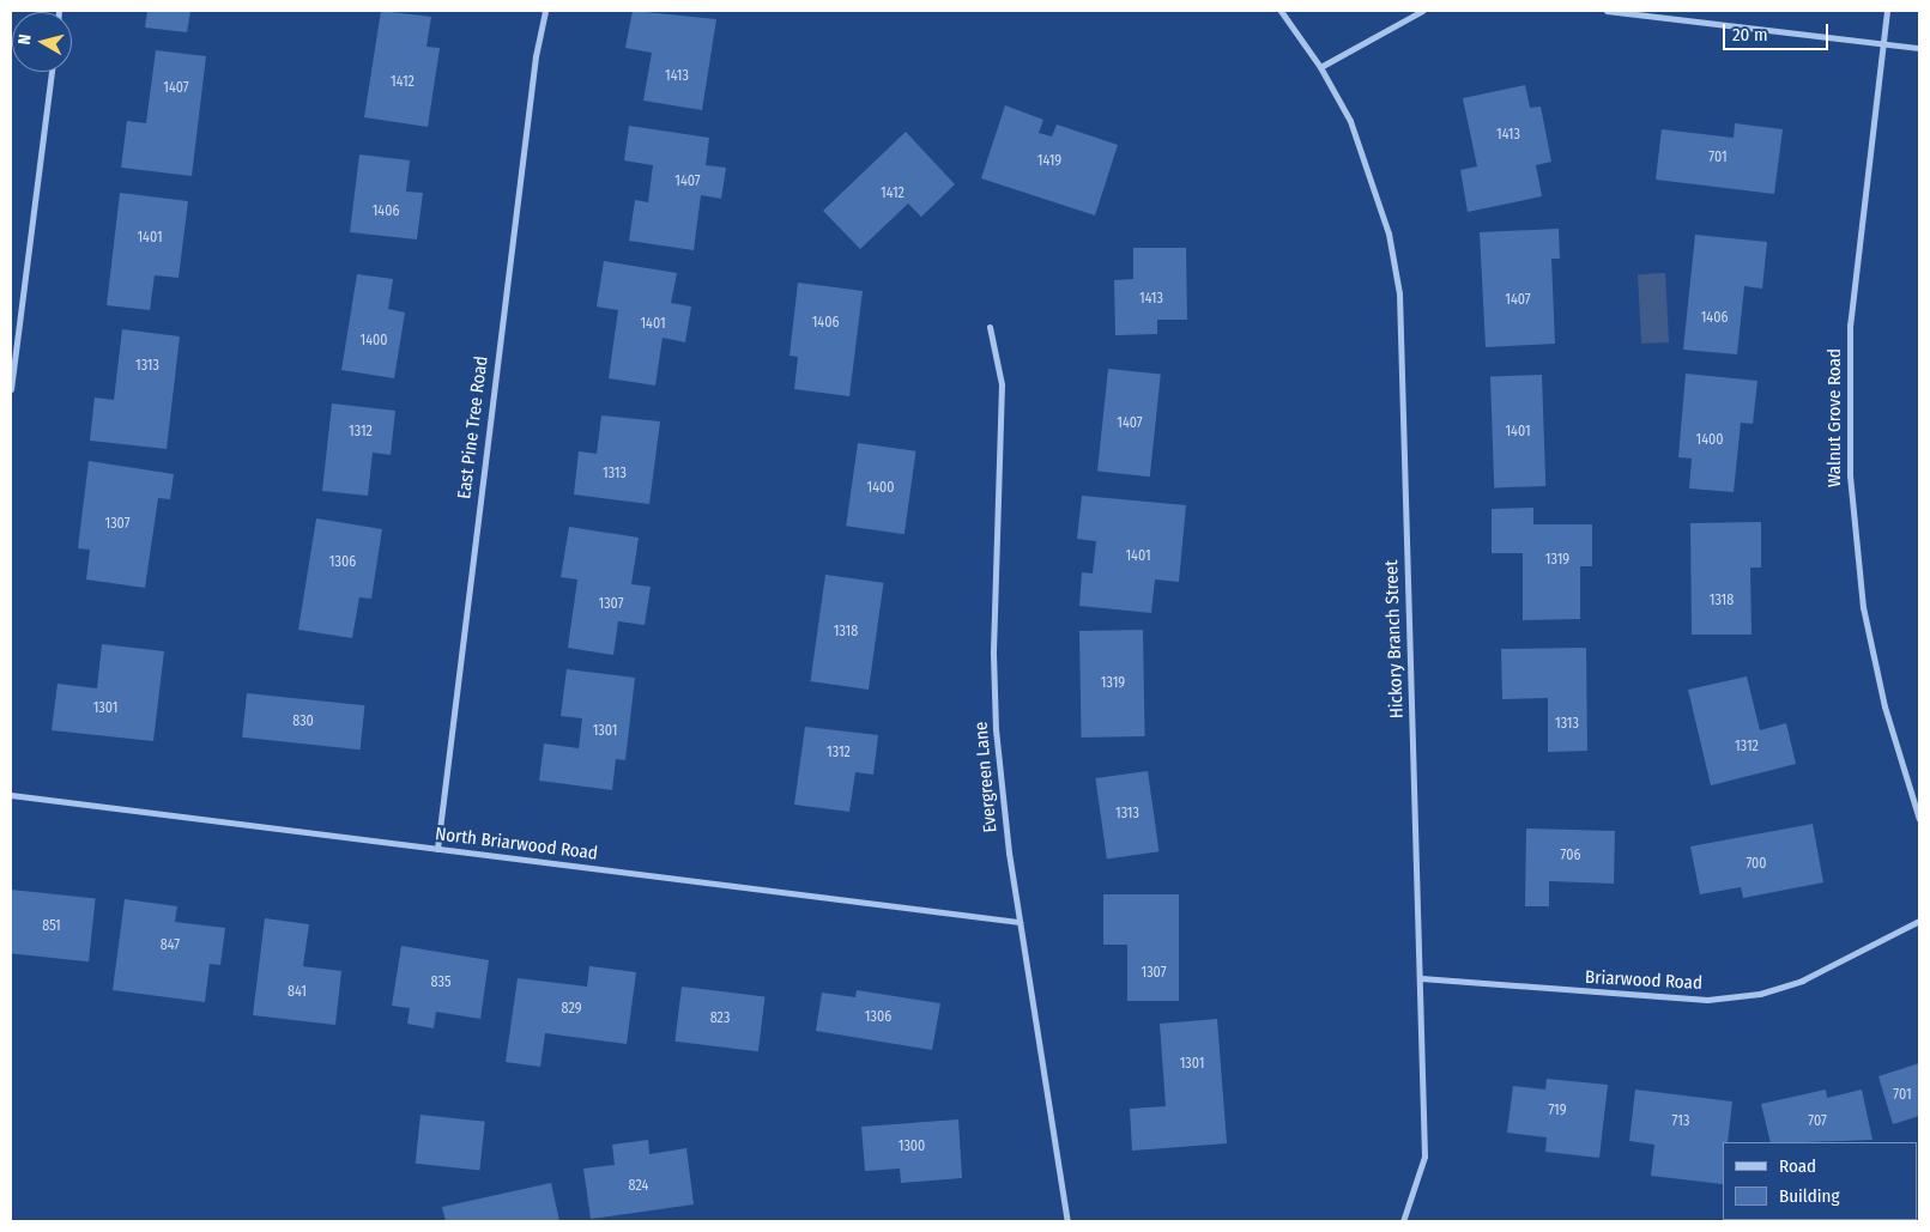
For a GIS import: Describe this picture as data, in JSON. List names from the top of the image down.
{
  "streets": {
    "street": [
      "Walnut Grove Road",
      "East Pine Tree Road",
      "Hickory Branch Street",
      "Evergreen Lane",
      "North Briarwood Road",
      "Briarwood Road"
    ]
  },
  "crossings": [
    ["East Pine Tree Road", "North Briarwood Road"],
    ["Hickory Branch Street", "Briarwood Road"],
    ["Evergreen Lane", "North Briarwood Road"]
  ],
  "house_numbers": [
    "1413",
    "1412",
    "1407",
    "1413",
    "701",
    "1419",
    "1407",
    "1412",
    "1406",
    "1401",
    "1413",
    "1407",
    "1406",
    "1406",
    "1401",
    "1400",
    "1313",
    "1407",
    "1312",
    "1401",
    "1400",
    "1313",
    "1400",
    "1307",
    "1401",
    "1319",
    "1306",
    "1318",
    "1307",
    "1318",
    "1319",
    "1301",
    "830",
    "1313",
    "1301",
    "1312",
    "1312",
    "1313",
    "706",
    "700",
    "851",
    "847",
    "1307",
    "835",
    "841",
    "829",
    "1306",
    "823",
    "1301",
    "701",
    "719",
    "713",
    "707",
    "1300",
    "824"
  ],
  "legend": ["Road", "Building"],
  "scale_bar": "20 m",
  "north": "left"
}
